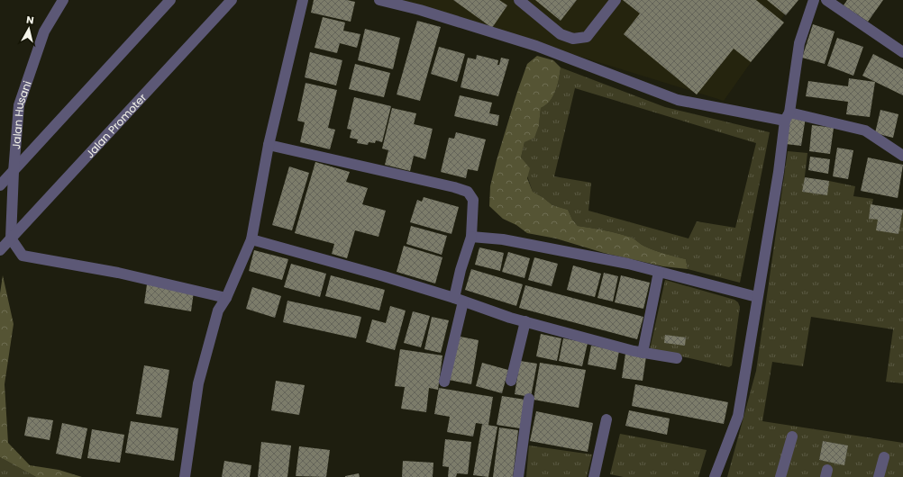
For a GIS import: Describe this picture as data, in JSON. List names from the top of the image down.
{
  "streets": {
    "street": ["Jalan Husani", "Jalan Promoter"]
  },
  "crossings": [
    ["Jalan Husani", "Jalan Promoter"]
  ],
  "north": "top"
}
